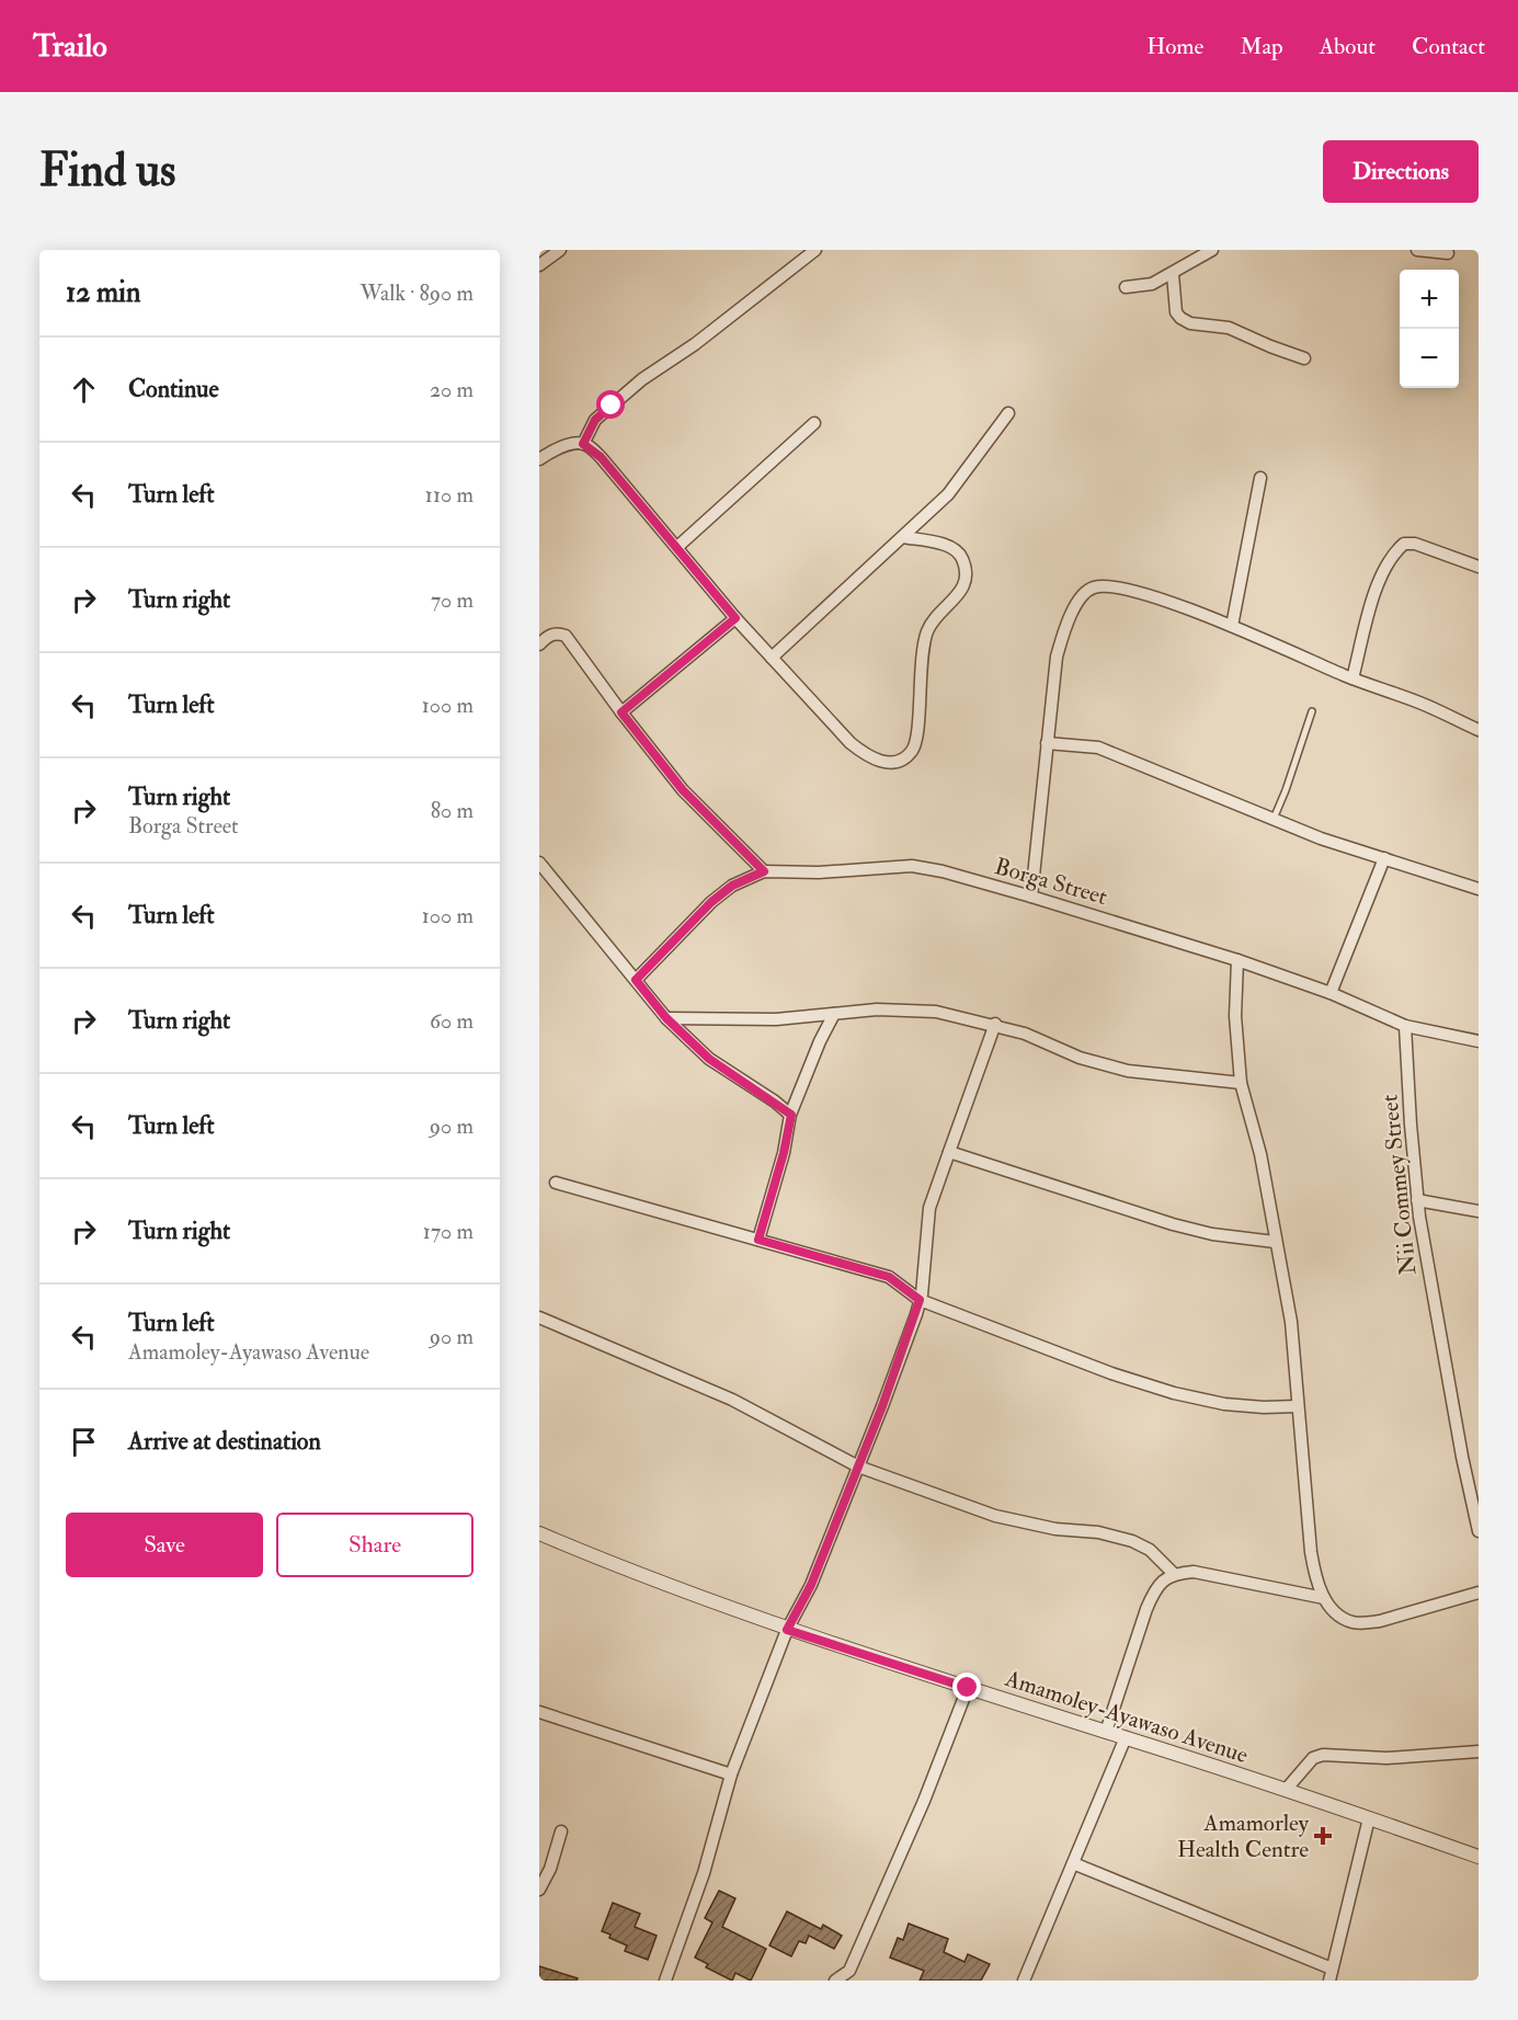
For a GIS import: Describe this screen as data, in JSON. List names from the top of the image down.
{
  "streets": {
    "street": ["Borga Street", "Nii Commey Street", "Amamoley-Ayawaso Avenue"]
  },
  "crossings": [
    ["Borga Street", "Nii Commey Street"]
  ],
  "places": {
    "health": ["Amamorley Health Centre"]
  },
  "page": {
    "header": "Trailo",
    "nav": [
      "Home",
      "Map",
      "About",
      "Contact"
    ],
    "buttons": [
      "Directions",
      ["Save", "Share"]
    ],
    "title": "Find us",
    "heading": ["12 min", "Walk · 890 m"],
    "map_buttons": ["+", "−"],
    "list": [
      ["Continue", "20 m"],
      ["Turn left", "110 m"],
      ["Turn right", "70 m"],
      ["Turn left", "100 m"],
      ["Turn right", "Borga Street", "80 m"],
      ["Turn left", "100 m"],
      ["Turn right", "60 m"],
      ["Turn left", "90 m"],
      ["Turn right", "170 m"],
      ["Turn left", "Amamoley-Ayawaso Avenue", "90 m"],
      "Arrive at destination"
    ]
  }
}
